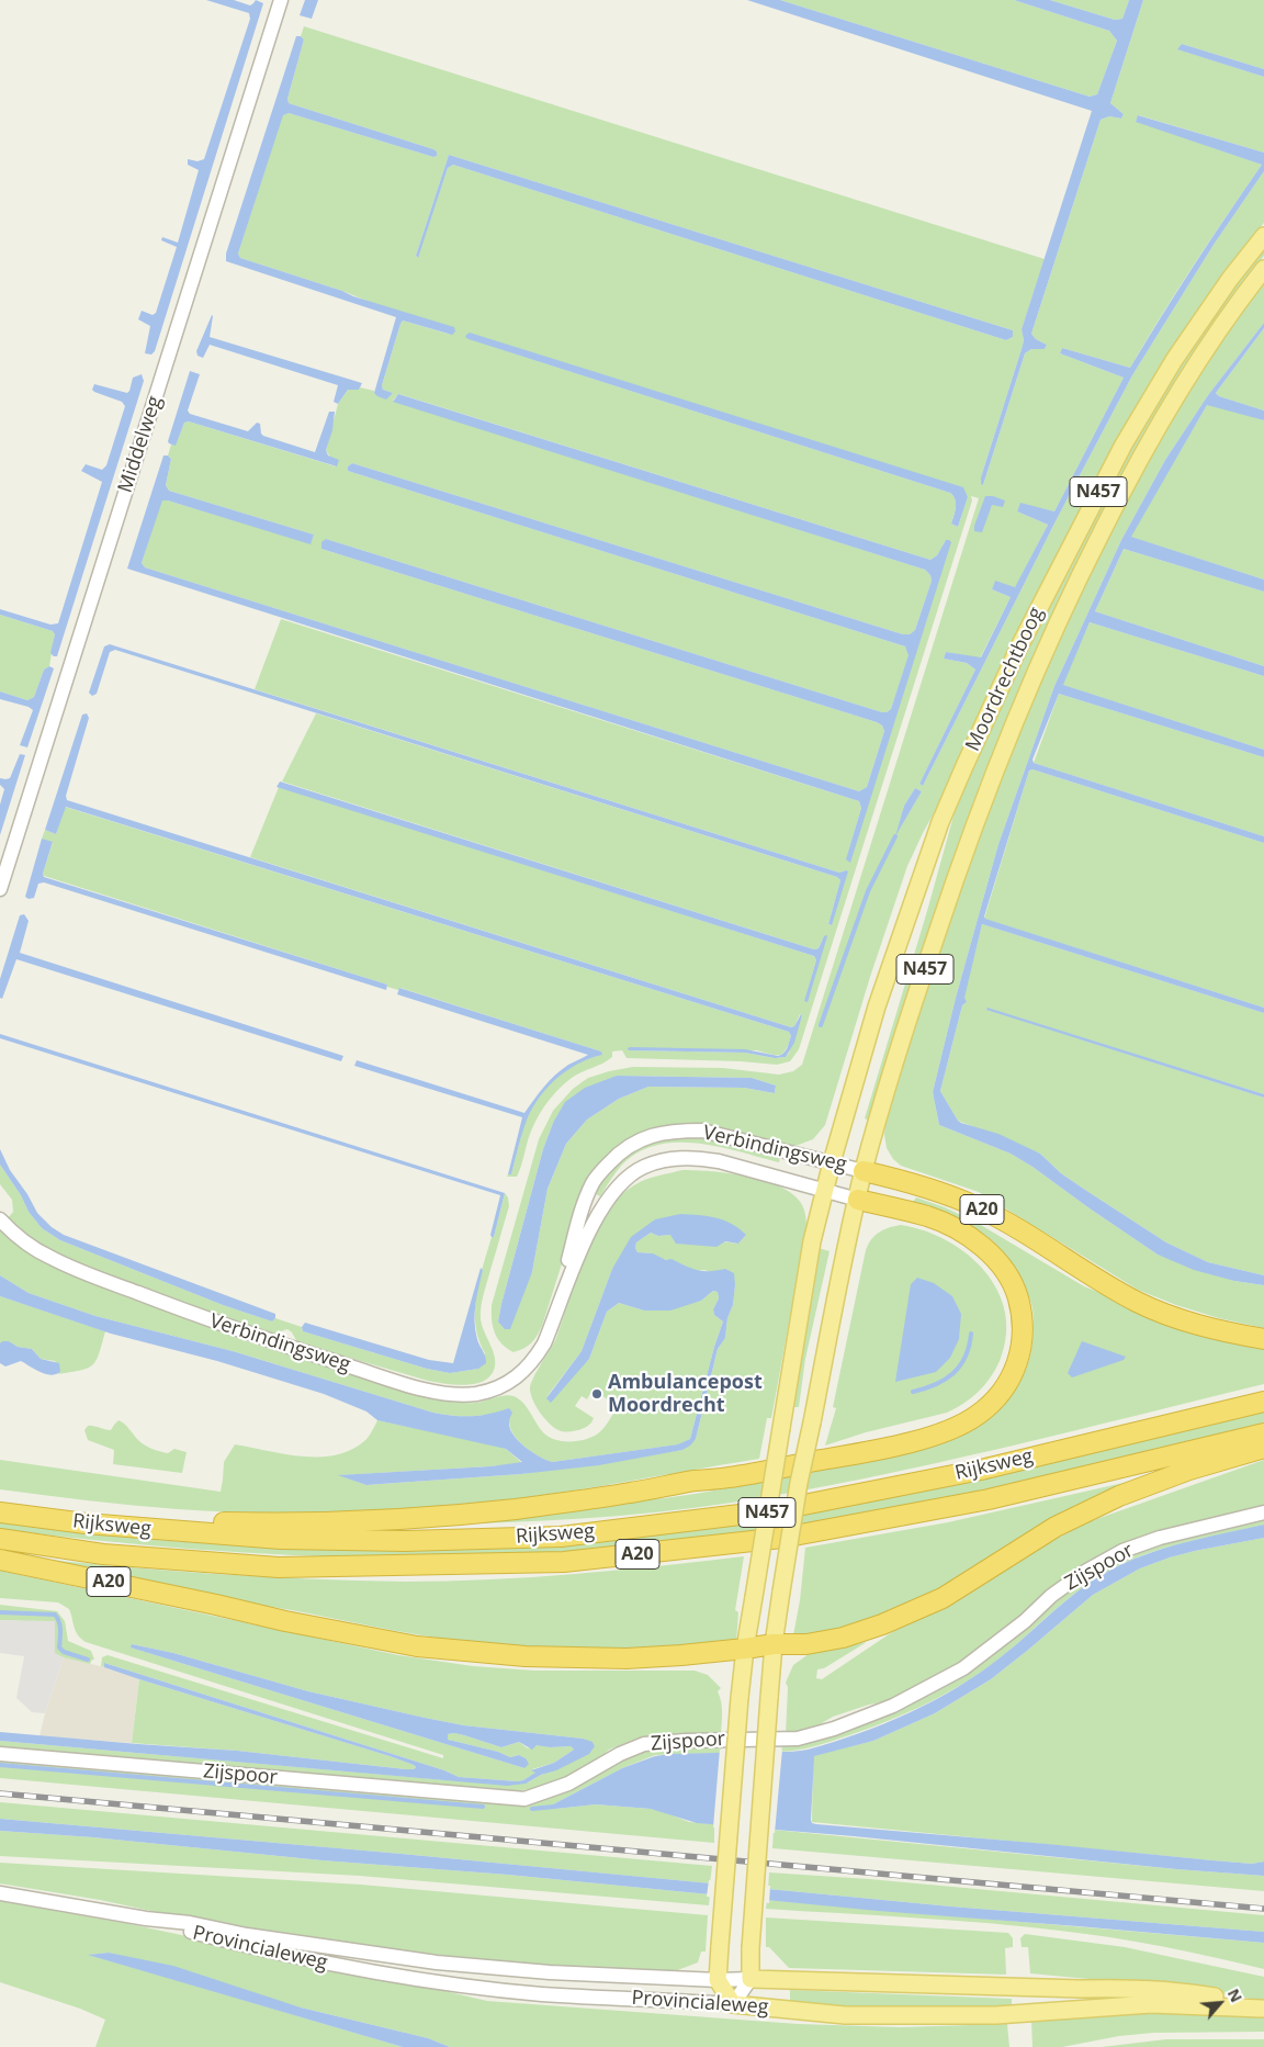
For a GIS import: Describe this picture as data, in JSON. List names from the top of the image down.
{
  "streets": {
    "highway": ["A20", "Rijksweg"],
    "main road": ["N457", "Moordrechtboog", "Provincialeweg"],
    "street": ["Middelweg", "Verbindingsweg", "Zijspoor"]
  },
  "crossings": [
    ["N457", "Moordrechtboog"],
    ["N457", "Verbindingsweg"],
    ["N457", "A20"],
    ["N457", "Provincialeweg"],
    ["Moordrechtboog", "Verbindingsweg"],
    ["Moordrechtboog", "A20"],
    ["Verbindingsweg", "A20"],
    ["A20", "Rijksweg"]
  ],
  "places": ["Ambulancepost Moordrecht"],
  "north": "top right"
}
